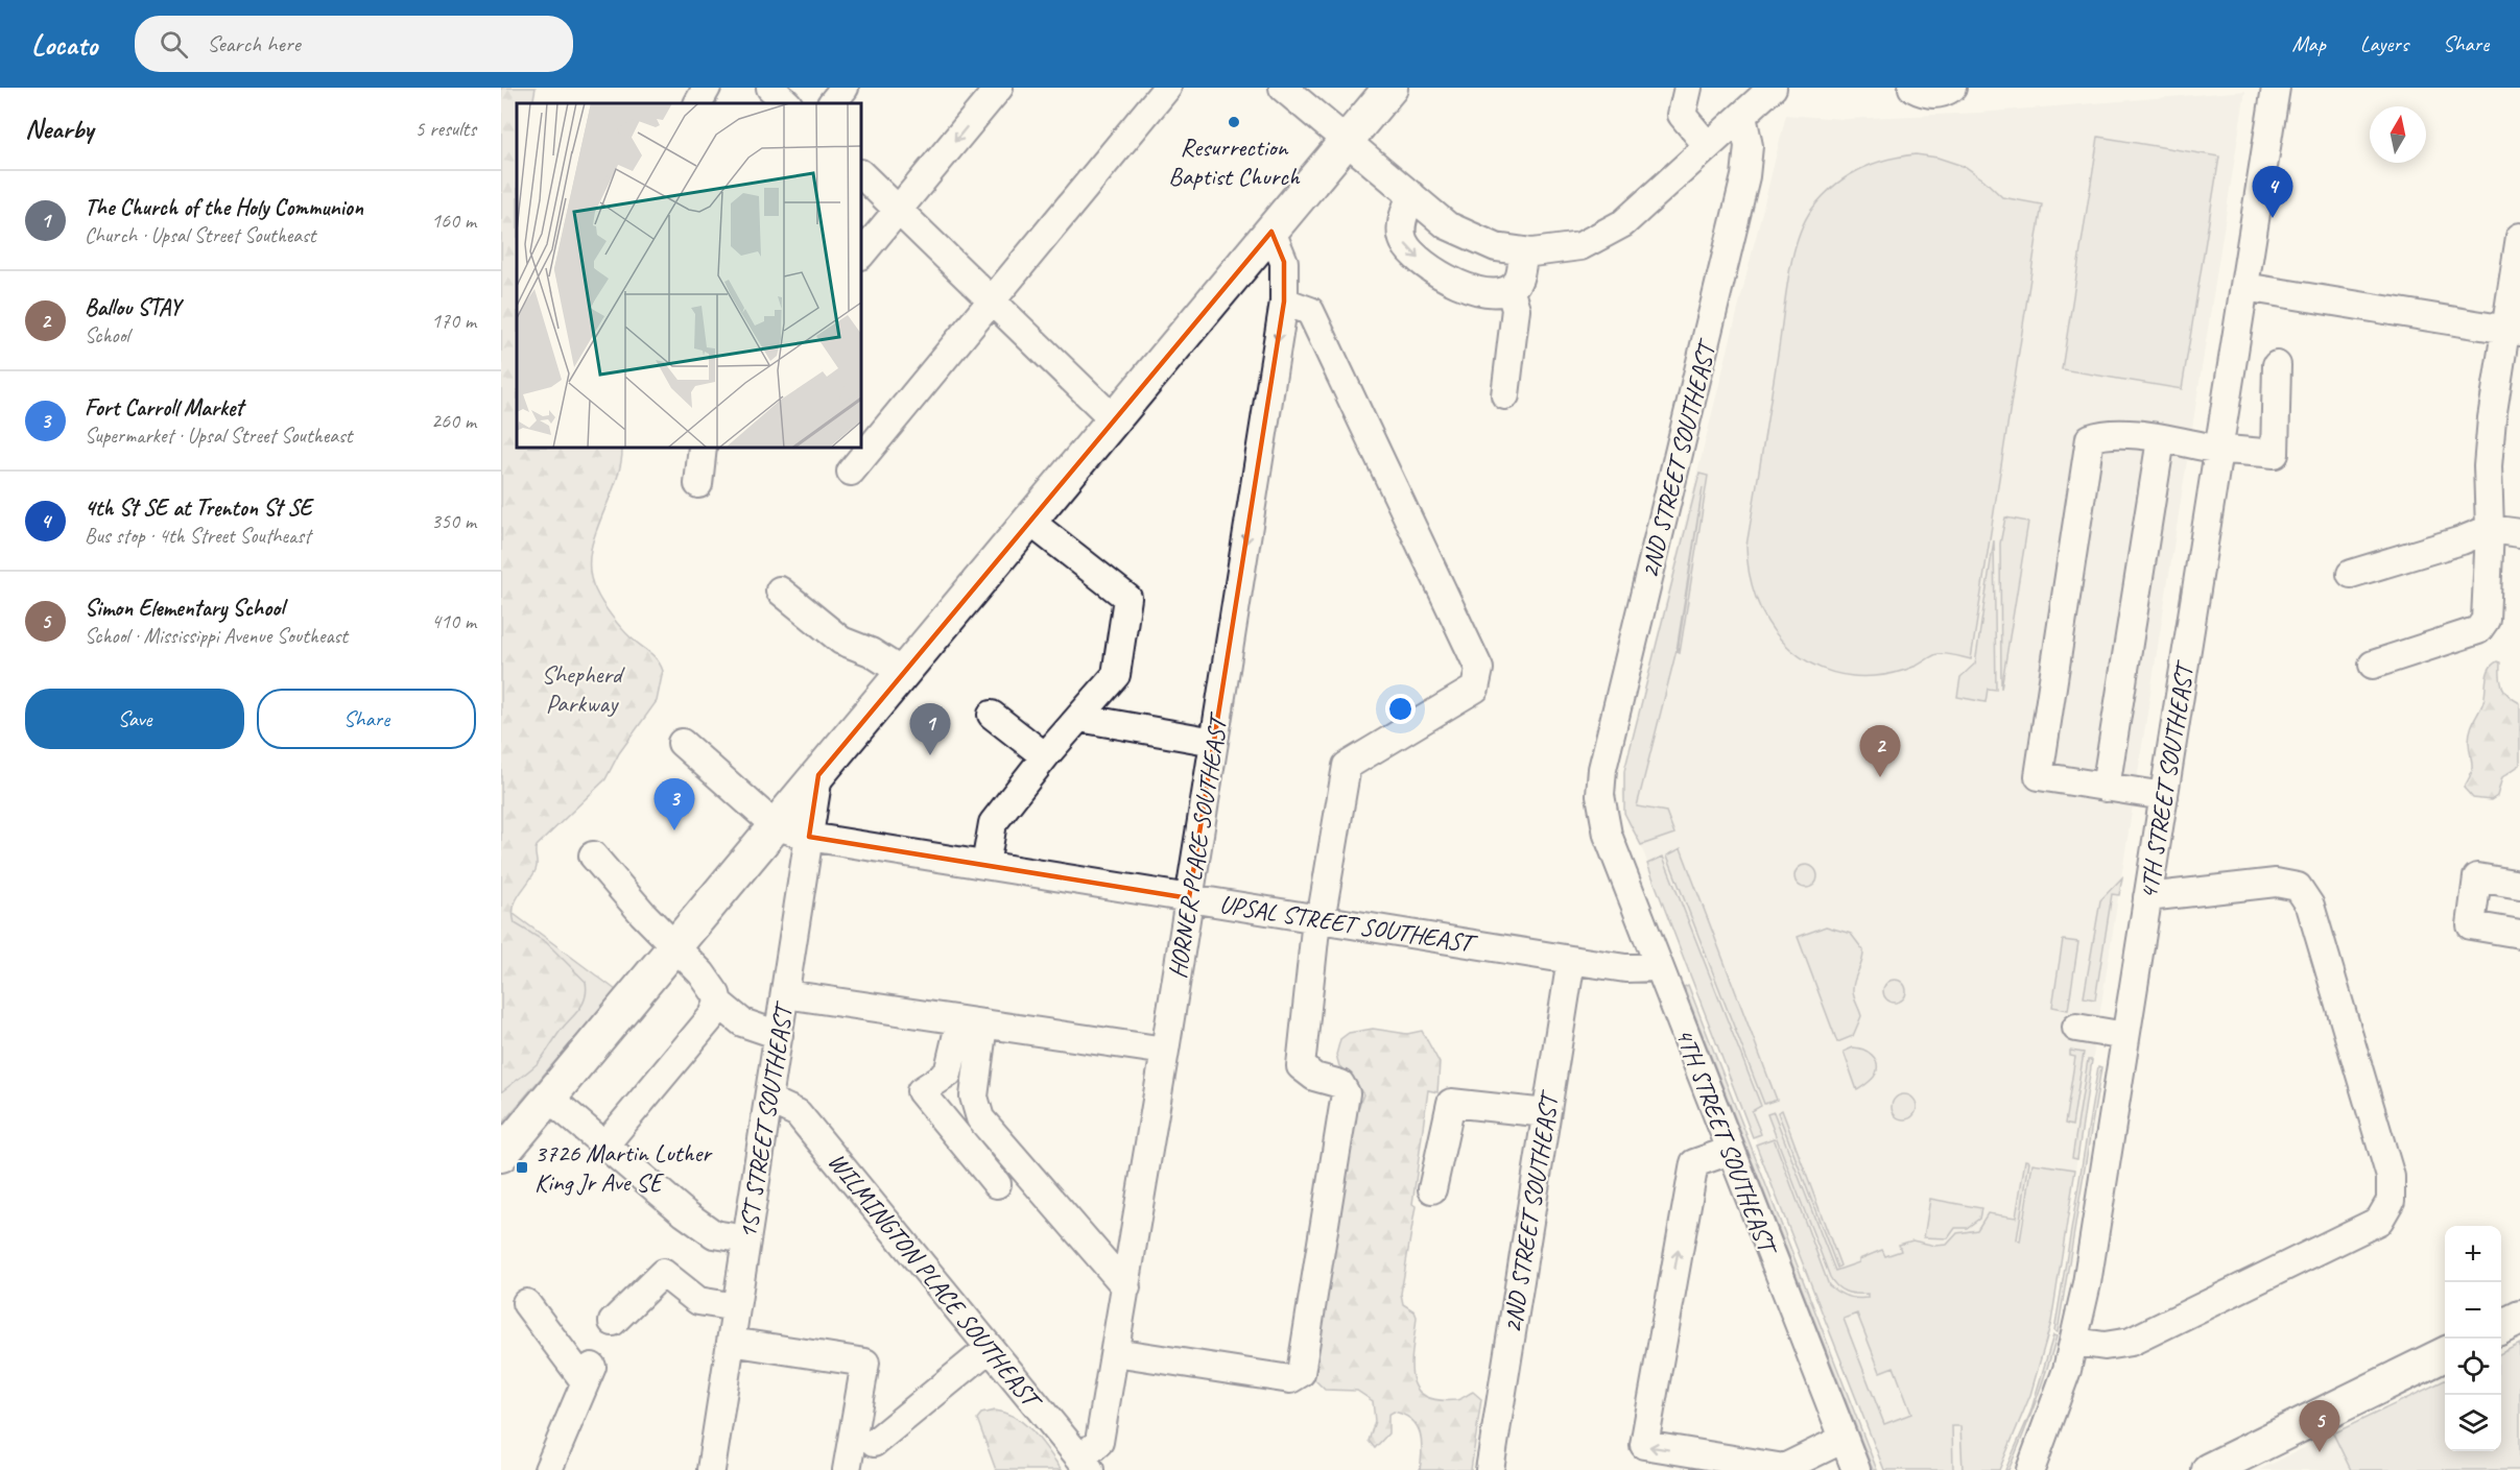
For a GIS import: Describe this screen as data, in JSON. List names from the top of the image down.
{
  "streets": {
    "street": [
      "2ND STREET SOUTHEAST",
      "4TH STREET SOUTHEAST",
      "HORNER PLACE SOUTHEAST",
      "UPSAL STREET SOUTHEAST",
      "1ST STREET SOUTHEAST",
      "WILMINGTON PLACE SOUTHEAST"
    ]
  },
  "crossings": [
    ["2ND STREET SOUTHEAST", "4TH STREET SOUTHEAST"],
    ["2ND STREET SOUTHEAST", "UPSAL STREET SOUTHEAST"],
    ["4TH STREET SOUTHEAST", "UPSAL STREET SOUTHEAST"],
    ["HORNER PLACE SOUTHEAST", "UPSAL STREET SOUTHEAST"],
    ["HORNER PLACE SOUTHEAST", "WILMINGTON PLACE SOUTHEAST"],
    ["UPSAL STREET SOUTHEAST", "1ST STREET SOUTHEAST"],
    ["1ST STREET SOUTHEAST", "WILMINGTON PLACE SOUTHEAST"]
  ],
  "one_way": ["HORNER PLACE SOUTHEAST"],
  "parks": ["Shepherd Parkway"],
  "places": {
    "other": ["Resurrection Baptist Church"],
    "transit": ["3726 Martin Luther King Jr Ave SE"]
  },
  "north": "top",
  "page": {
    "header": "Locato",
    "search": "Search here",
    "nav": ["Map", "Layers", "Share"],
    "heading": ["Nearby", "5 results"],
    "pins": [
      "4",
      "1",
      "2",
      "3",
      "5"
    ],
    "list": [
      {
        "mark": "1",
        "name": "The Church of the Holy Communion",
        "note": "Church · Upsal Street Southeast",
        "value": "160 m"
      },
      {
        "mark": "2",
        "name": "Ballou STAY",
        "note": "School",
        "value": "170 m"
      },
      {
        "mark": "3",
        "name": "Fort Carroll Market",
        "note": "Supermarket · Upsal Street Southeast",
        "value": "260 m"
      },
      {
        "mark": "4",
        "name": "4th St SE at Trenton St SE",
        "note": "Bus stop · 4th Street Southeast",
        "value": "350 m"
      },
      {
        "mark": "5",
        "name": "Simon Elementary School",
        "note": "School · Mississippi Avenue Southeast",
        "value": "410 m"
      }
    ],
    "buttons": ["Save", "Share"],
    "map_buttons": ["+", "−"]
  }
}
